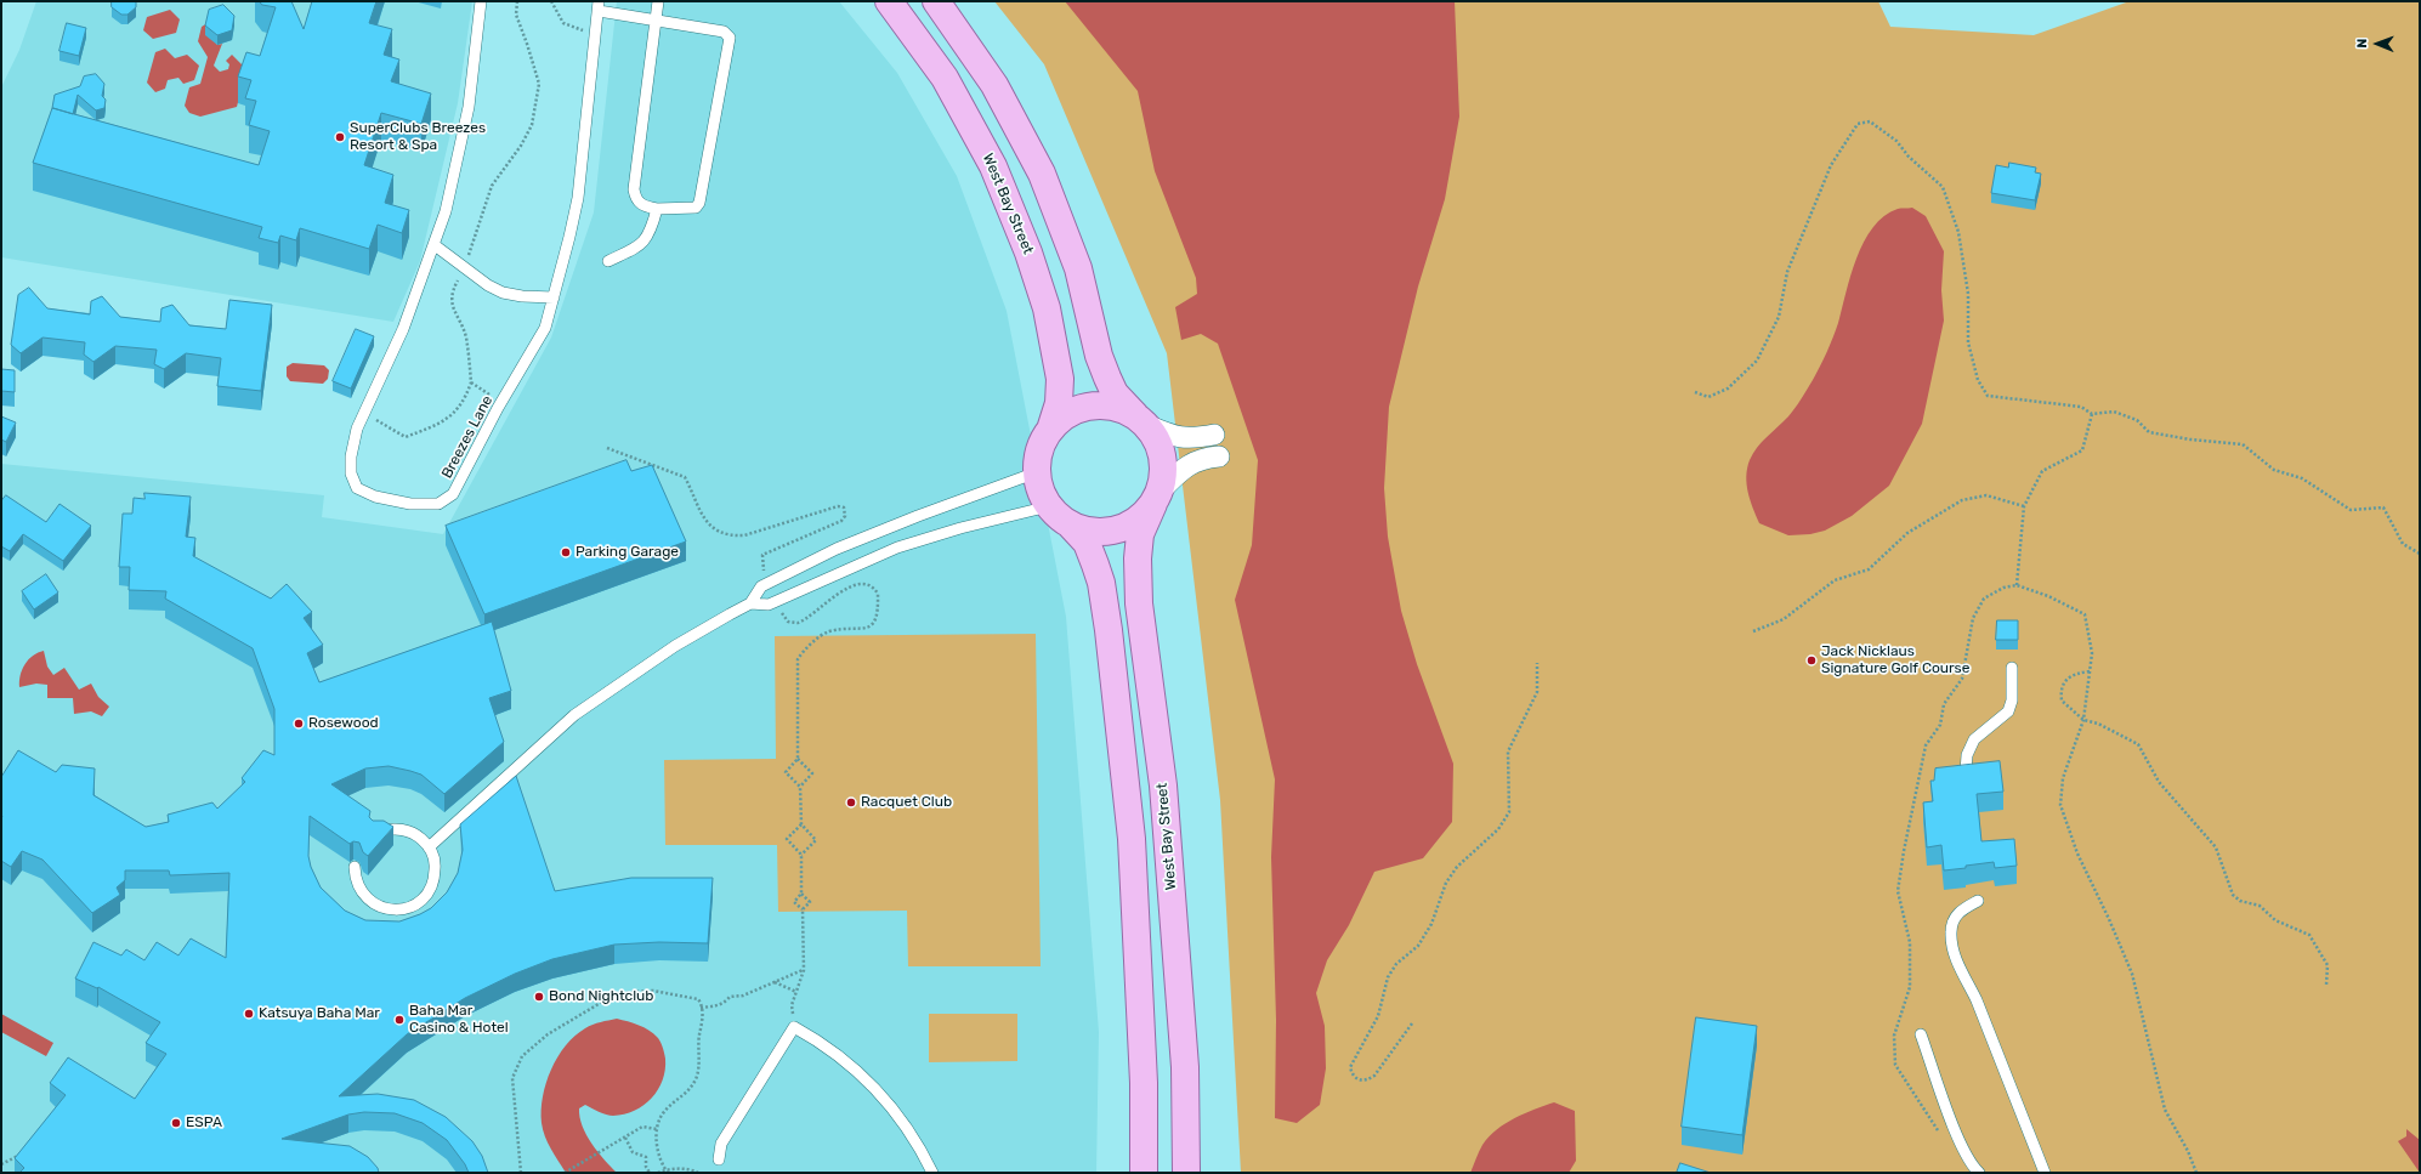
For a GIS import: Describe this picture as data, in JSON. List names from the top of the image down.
{
  "streets": {
    "main road": ["West Bay Street"],
    "lane": ["Breezes Lane"]
  },
  "places": [
    "SuperClubs Breezes Resort & Spa",
    "Parking Garage",
    "Jack Nicklaus Signature Golf Course",
    "Rosewood",
    "Racquet Club",
    "Bond Nightclub",
    "Katsuya Baha Mar",
    "Baha Mar Casino & Hotel",
    "ESPA"
  ],
  "north": "left"
}
